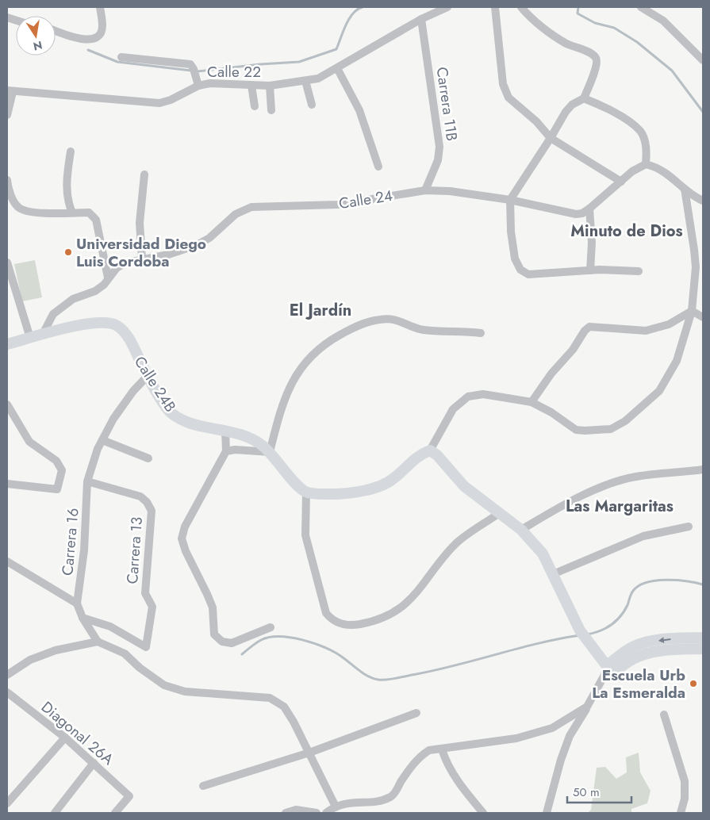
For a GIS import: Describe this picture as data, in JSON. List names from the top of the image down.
{
  "streets": {
    "street": [
      "Calle 22",
      "Carrera 11B",
      "Calle 24",
      "Calle 24B",
      "Carrera 16",
      "Carrera 13",
      "Diagonal 26A"
    ]
  },
  "crossings": [
    ["Calle 22", "Carrera 11B"],
    ["Carrera 11B", "Calle 24"],
    ["Calle 24", "Calle 24B"],
    ["Calle 24B", "Carrera 16"],
    ["Carrera 16", "Carrera 13"]
  ],
  "districts": ["Minuto de Dios", "El Jardín", "Las Margaritas"],
  "places": ["Universidad Diego Luis Cordoba", "Escuela Urb La Esmeralda"],
  "scale_bar": "50 m",
  "north": "bottom"
}
